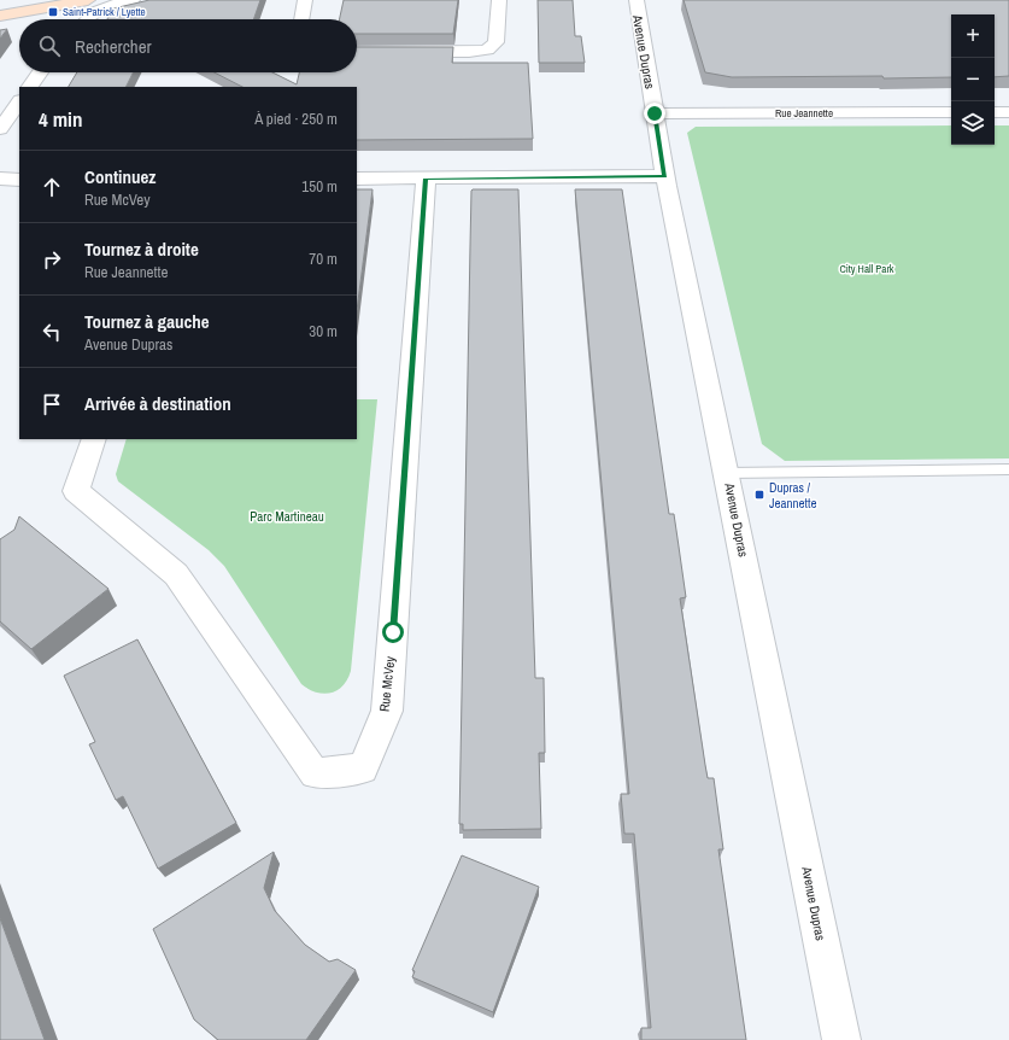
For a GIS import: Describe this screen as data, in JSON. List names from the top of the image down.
{
  "streets": {
    "street": ["Avenue Dupras", "Rue Jeannette", "Rue McVey"]
  },
  "crossings": [
    ["Avenue Dupras", "Rue Jeannette"]
  ],
  "parks": ["City Hall Park", "Parc Martineau"],
  "places": {
    "transit": ["Saint-Patrick / Lyette", "Dupras / Jeannette"]
  },
  "page": {
    "map_buttons": ["+", "−"],
    "search": "Rechercher",
    "heading": ["4 min", "À pied · 250 m"],
    "list": [
      ["Continuez", "Rue McVey", "150 m"],
      ["Tournez à droite", "Rue Jeannette", "70 m"],
      ["Tournez à gauche", "Avenue Dupras", "30 m"],
      "Arrivée à destination"
    ]
  }
}
